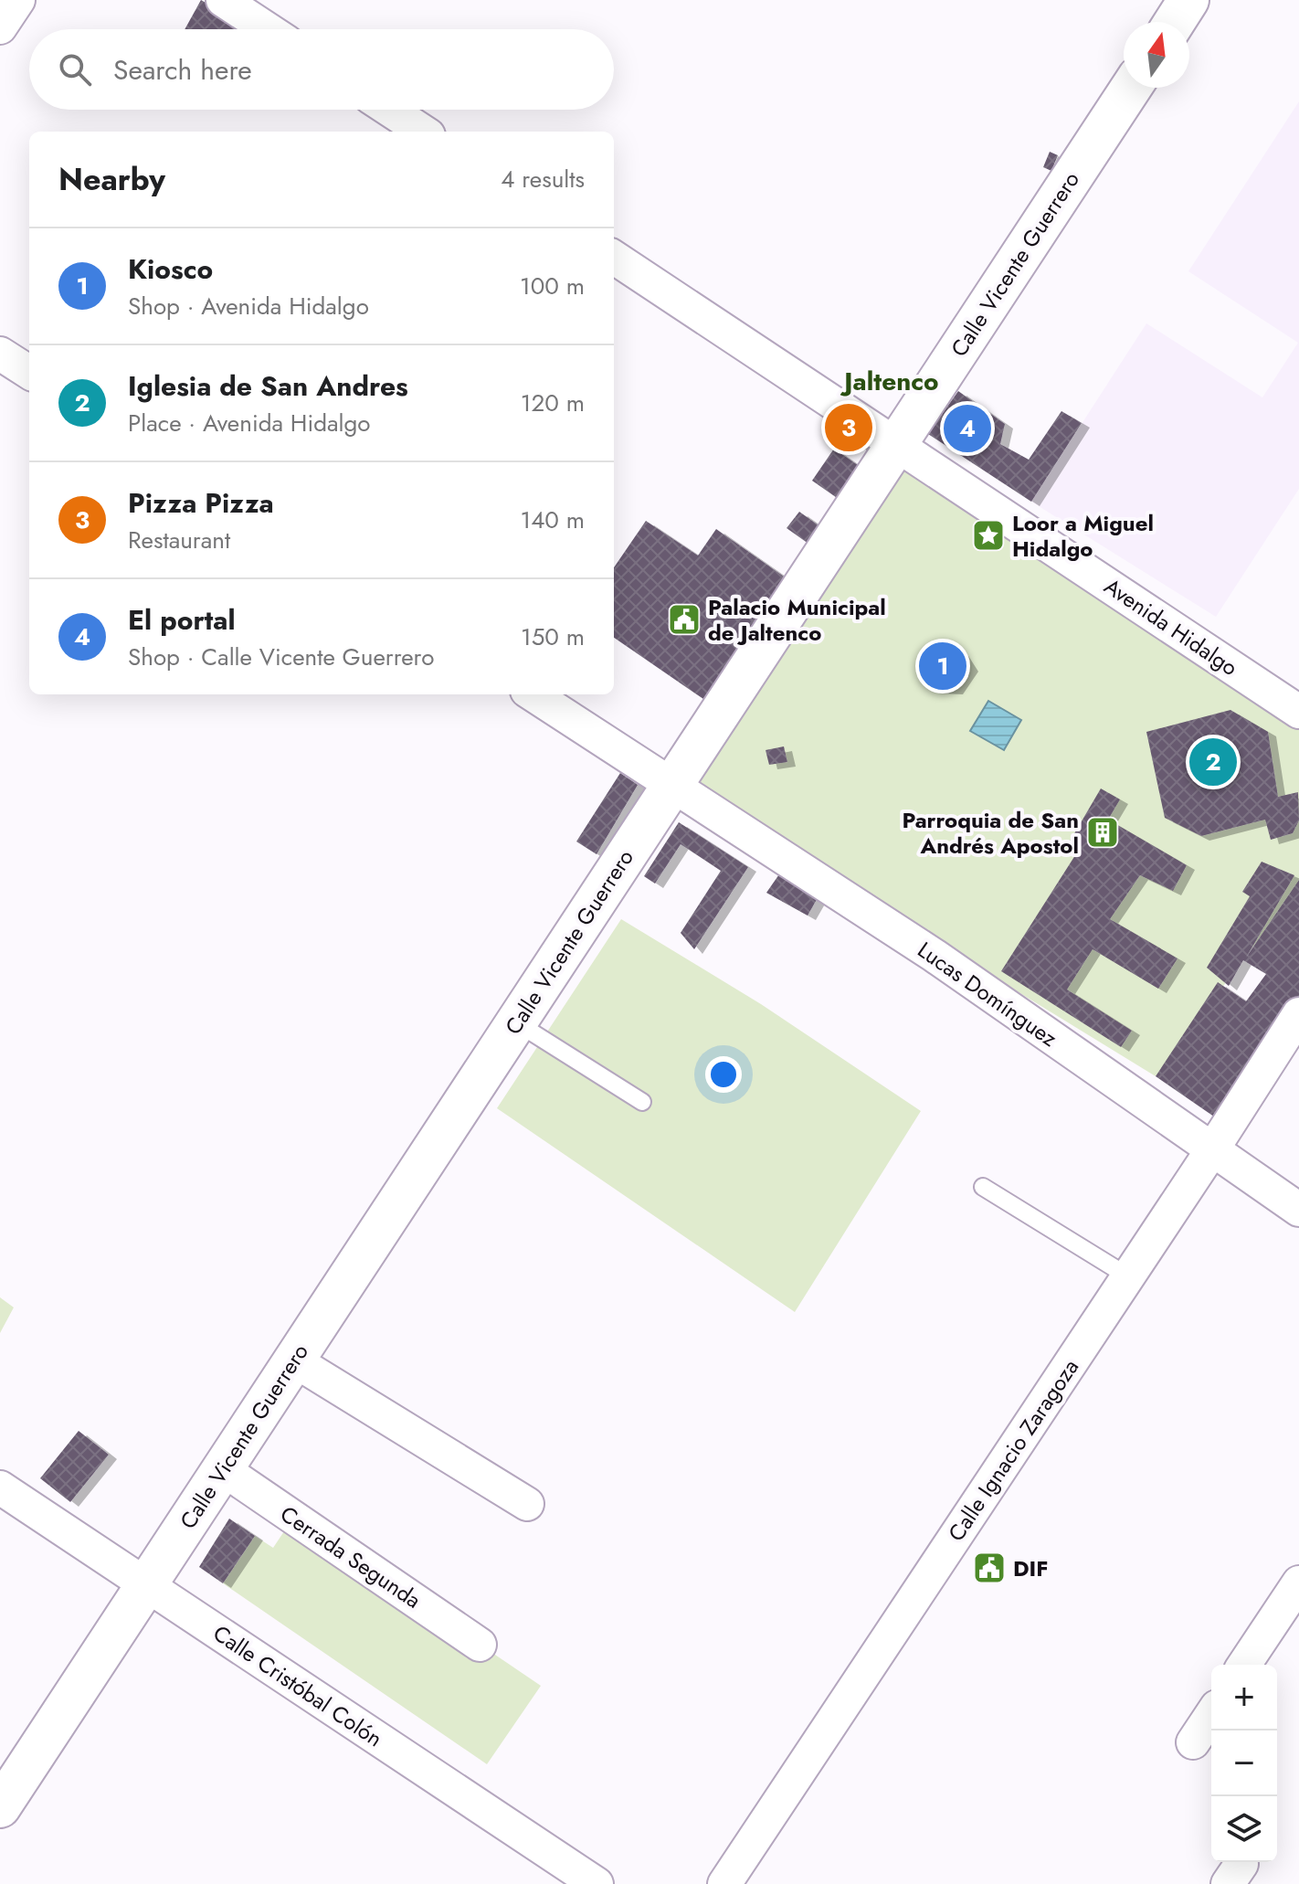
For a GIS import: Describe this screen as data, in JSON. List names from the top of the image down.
{
  "streets": {
    "street": [
      "Calle Vicente Guerrero",
      "Avenida Hidalgo",
      "Lucas Domínguez",
      "Calle Ignacio Zaragoza",
      "Cerrada Segunda",
      "Calle Cristóbal Colón"
    ]
  },
  "crossings": [
    ["Calle Vicente Guerrero", "Avenida Hidalgo"],
    ["Calle Vicente Guerrero", "Lucas Domínguez"],
    ["Calle Vicente Guerrero", "Cerrada Segunda"],
    ["Calle Vicente Guerrero", "Calle Cristóbal Colón"],
    ["Lucas Domínguez", "Calle Ignacio Zaragoza"]
  ],
  "districts": ["Jaltenco"],
  "places": {
    "place": ["Loor a Miguel Hidalgo"],
    "public building": ["Palacio Municipal de Jaltenco", "DIF"],
    "building": ["Parroquia de San Andrés Apostol"]
  },
  "north": "top",
  "page": {
    "search": "Search here",
    "heading": ["Nearby", "4 results"],
    "list": [
      {
        "mark": "1",
        "name": "Kiosco",
        "note": "Shop · Avenida Hidalgo",
        "value": "100 m"
      },
      {
        "mark": "2",
        "name": "Iglesia de San Andres",
        "note": "Place · Avenida Hidalgo",
        "value": "120 m"
      },
      {
        "mark": "3",
        "name": "Pizza Pizza",
        "note": "Restaurant",
        "value": "140 m"
      },
      {
        "mark": "4",
        "name": "El portal",
        "note": "Shop · Calle Vicente Guerrero",
        "value": "150 m"
      }
    ],
    "pins": [
      "3",
      "4",
      "1",
      "2"
    ],
    "map_buttons": ["+", "−"]
  }
}
